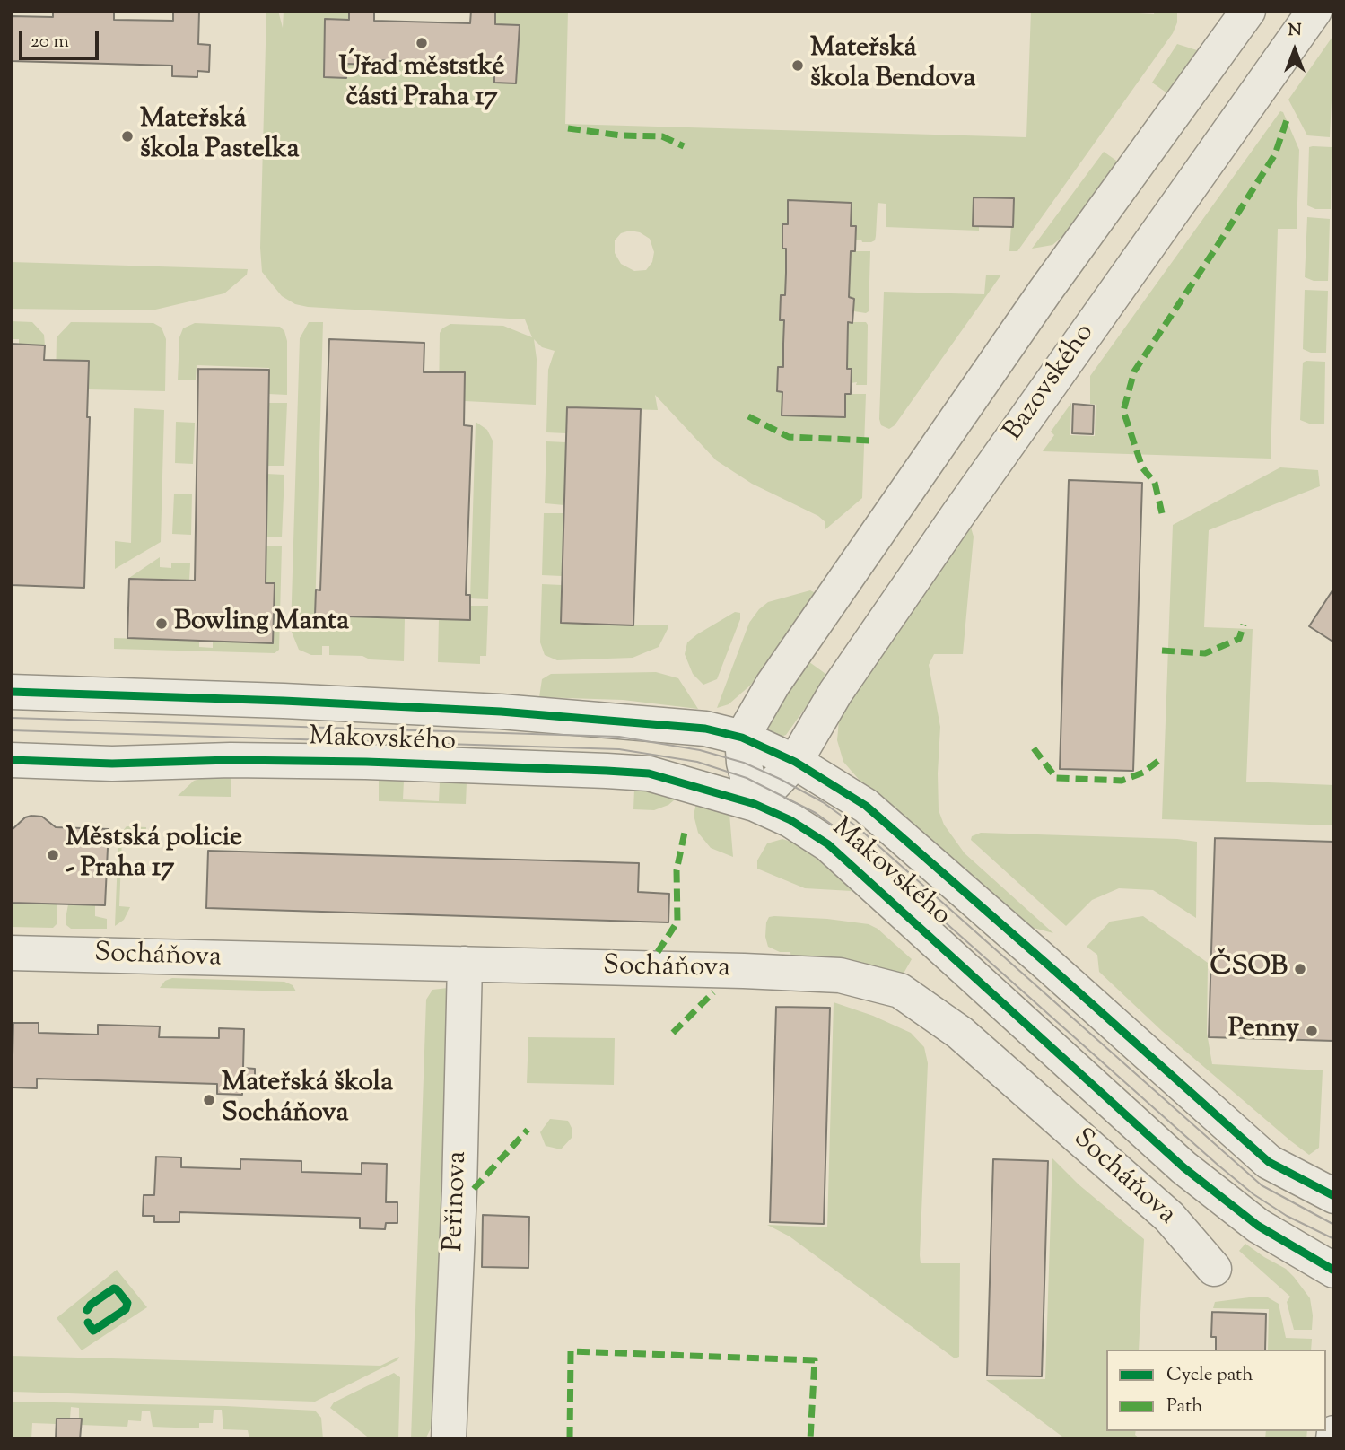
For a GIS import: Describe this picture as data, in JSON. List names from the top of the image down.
{
  "streets": {
    "street": [
      "Bazovského",
      "Makovského",
      "Socháňova",
      "Peřinova"
    ]
  },
  "crossings": [
    ["Bazovského", "Makovského"],
    ["Socháňova", "Peřinova"]
  ],
  "places": [
    "Úřad měststké části Praha 17",
    "Mateřská škola Bendova",
    "Mateřská škola Pastelka",
    "Bowling Manta",
    "Městská policie - Praha 17",
    "ČSOB",
    "Penny",
    "Mateřská škola Socháňova"
  ],
  "legend": ["Cycle path", "Path"],
  "scale_bar": "20 m",
  "north": "top"
}
